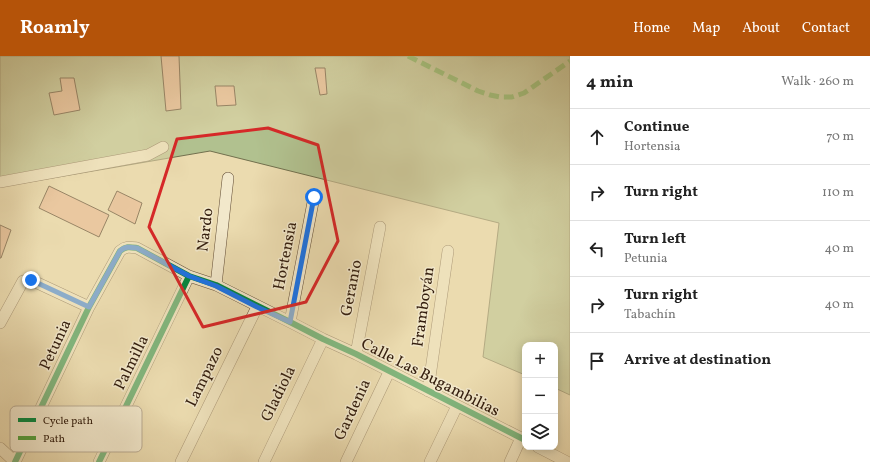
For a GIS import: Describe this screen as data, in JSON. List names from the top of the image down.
{
  "streets": {
    "street": [
      "Nardo",
      "Hortensia",
      "Geranio",
      "Framboyán",
      "Petunia",
      "Palmilla",
      "Lampazo",
      "Calle Las Bugambilias",
      "Gladiola",
      "Gardenia"
    ]
  },
  "crossings": [
    ["Nardo", "Calle Las Bugambilias"],
    ["Hortensia", "Calle Las Bugambilias"],
    ["Geranio", "Calle Las Bugambilias"],
    ["Framboyán", "Calle Las Bugambilias"],
    ["Petunia", "Calle Las Bugambilias"],
    ["Palmilla", "Calle Las Bugambilias"],
    ["Lampazo", "Calle Las Bugambilias"],
    ["Calle Las Bugambilias", "Gladiola"],
    ["Calle Las Bugambilias", "Gardenia"]
  ],
  "legend": ["Cycle path", "Path"],
  "page": {
    "header": "Roamly",
    "nav": [
      "Home",
      "Map",
      "About",
      "Contact"
    ],
    "heading": ["4 min", "Walk · 260 m"],
    "list": [
      ["Continue", "Hortensia", "70 m"],
      ["Turn right", "110 m"],
      ["Turn left", "Petunia", "40 m"],
      ["Turn right", "Tabachín", "40 m"],
      "Arrive at destination"
    ],
    "map_buttons": ["+", "−"]
  }
}
